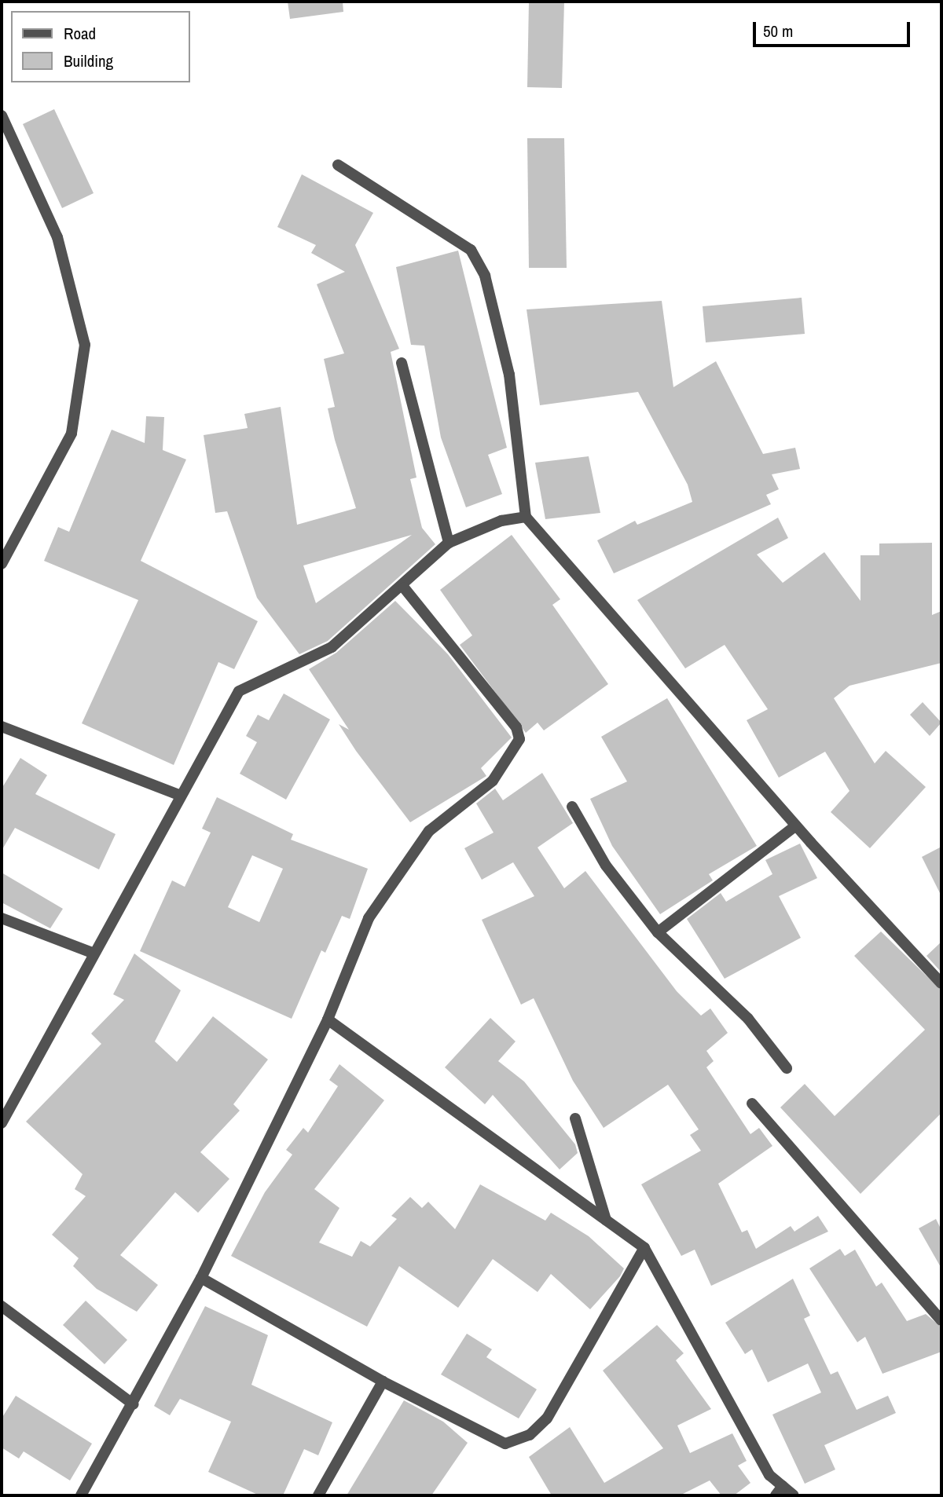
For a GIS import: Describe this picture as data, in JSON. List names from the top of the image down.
{
  "legend": ["Road", "Building"],
  "scale_bar": "50 m"
}
